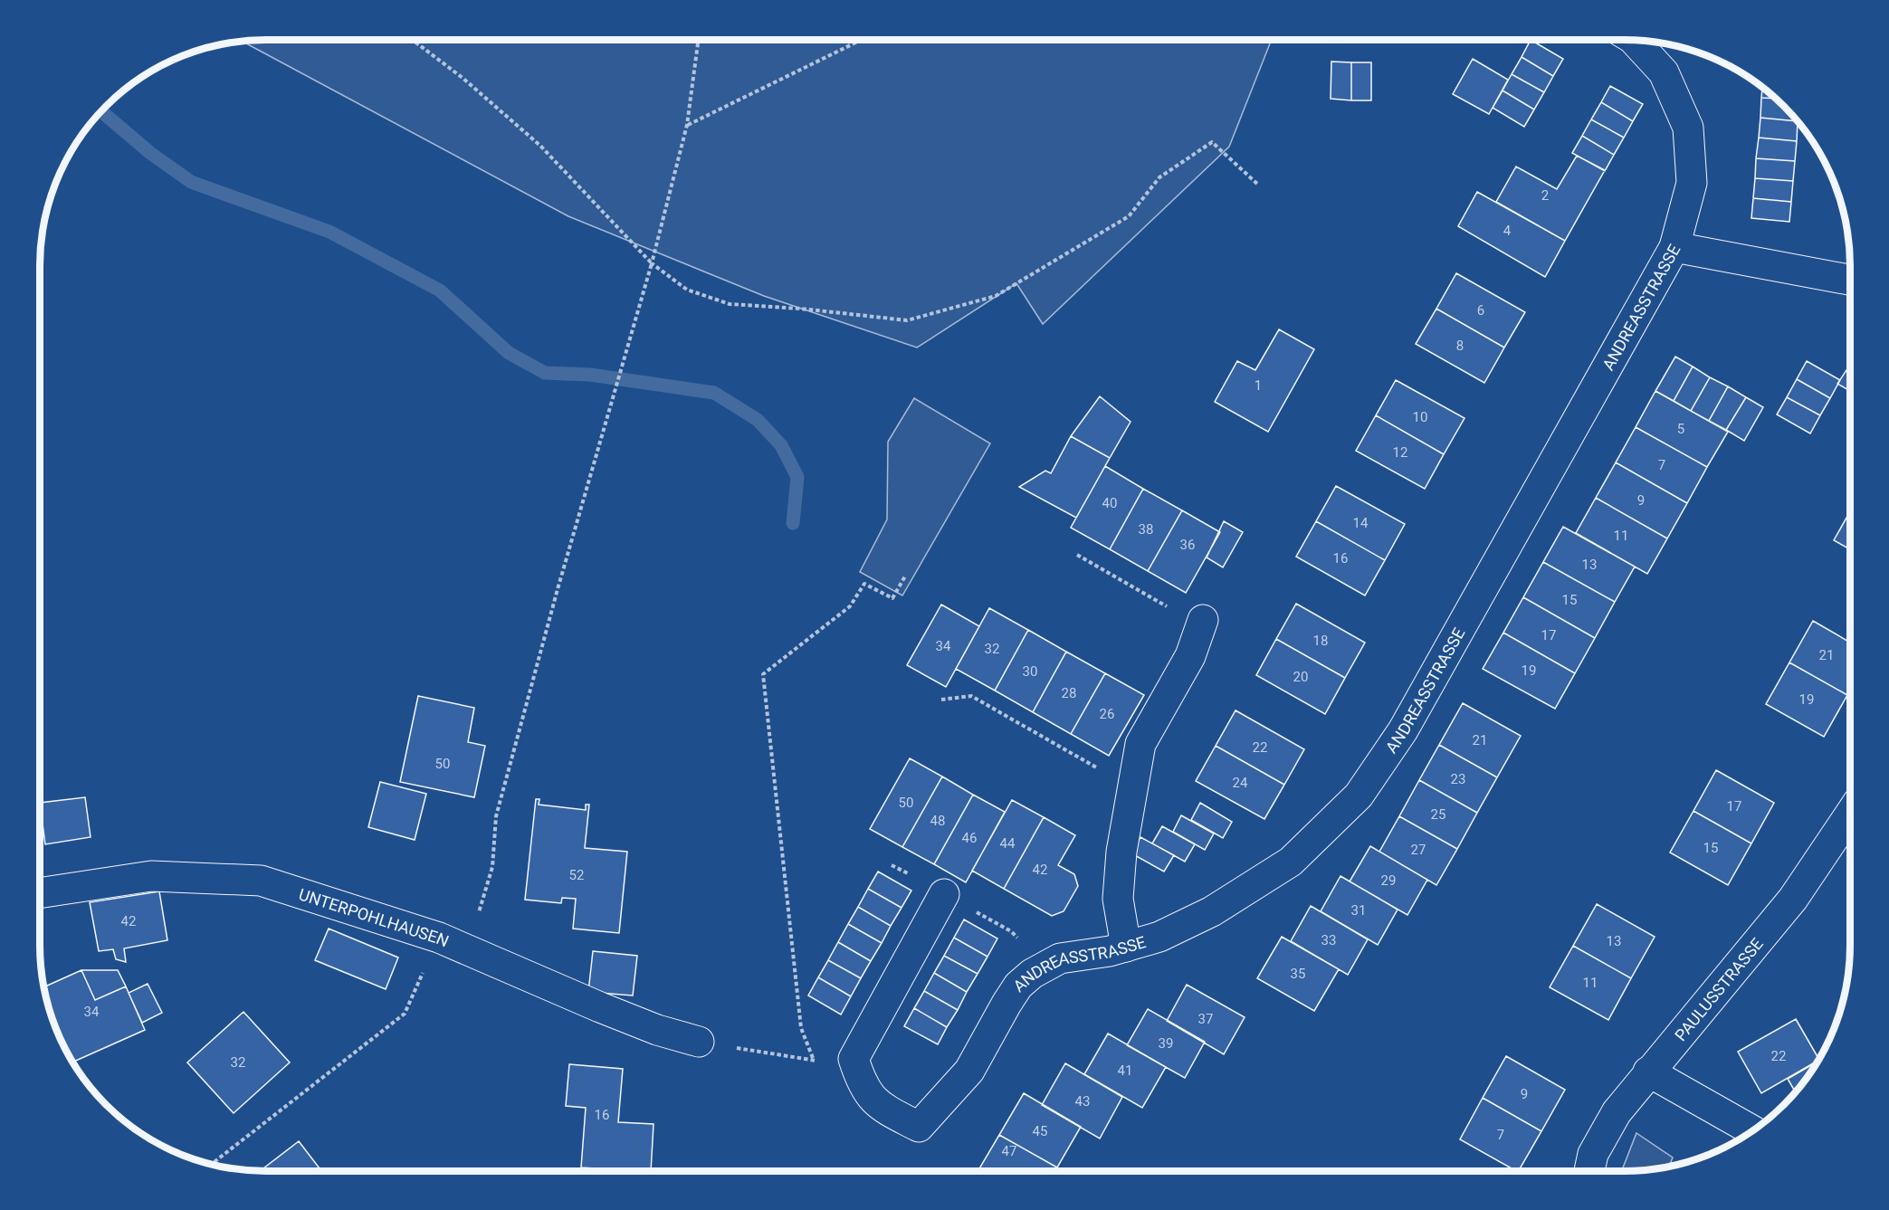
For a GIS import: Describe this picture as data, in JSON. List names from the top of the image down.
{
  "streets": {
    "street": ["ANDREASSTRASSE", "UNTERPOHLHAUSEN", "PAULUSSTRASSE"]
  },
  "house_numbers": [
    "2",
    "4",
    "6",
    "8",
    "1",
    "10",
    "5",
    "12",
    "7",
    "9",
    "40",
    "14",
    "38",
    "11",
    "36",
    "16",
    "13",
    "15",
    "17",
    "18",
    "34",
    "32",
    "21",
    "19",
    "30",
    "20",
    "28",
    "19",
    "26",
    "21",
    "22",
    "50",
    "23",
    "24",
    "50",
    "17",
    "25",
    "48",
    "46",
    "44",
    "15",
    "27",
    "42",
    "52",
    "29",
    "31",
    "42",
    "33",
    "13",
    "35",
    "11",
    "34",
    "37",
    "39",
    "22",
    "32",
    "41",
    "9",
    "43",
    "16",
    "45",
    "7",
    "47"
  ]
}
